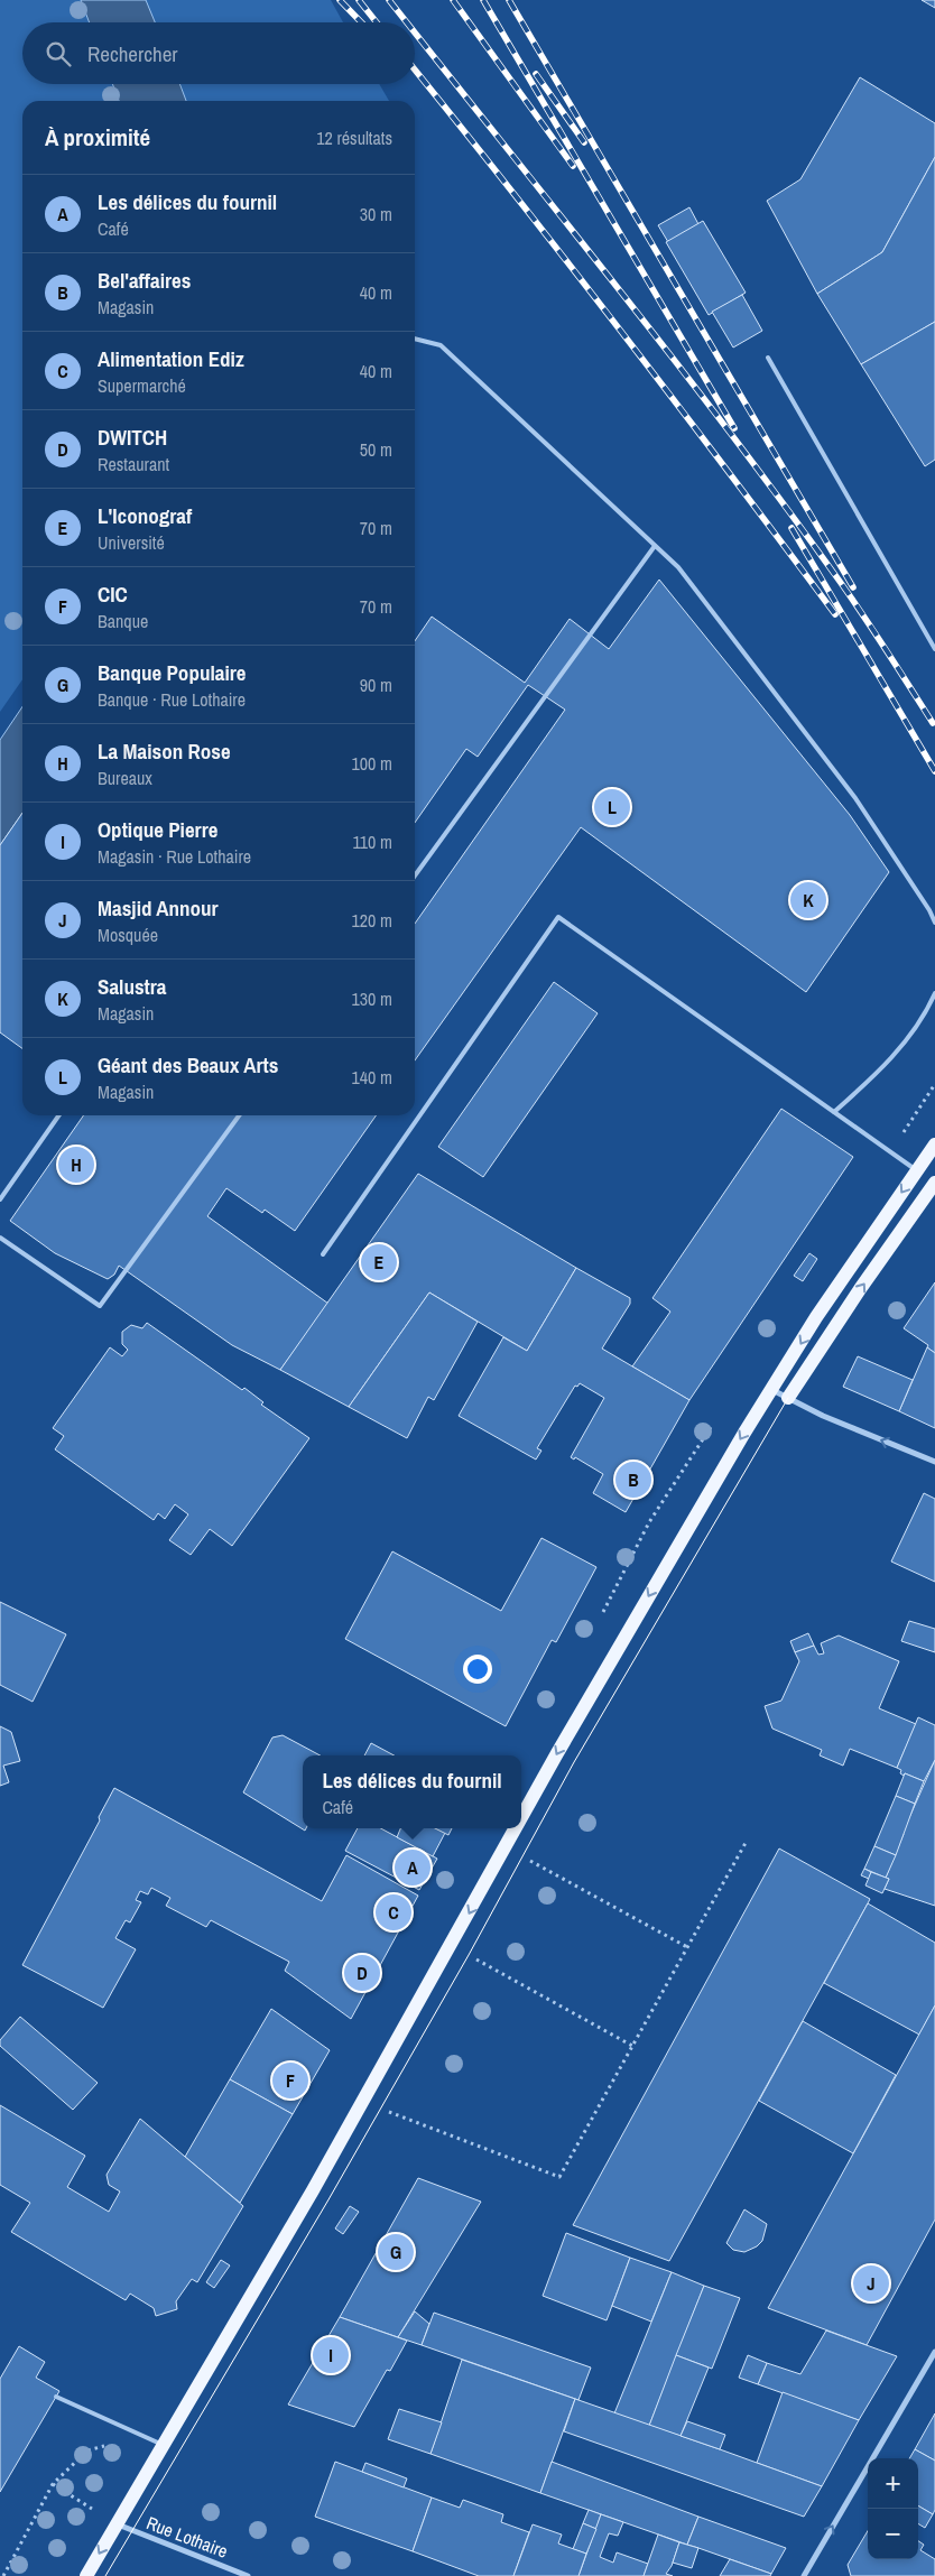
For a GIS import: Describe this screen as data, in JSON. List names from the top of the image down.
{
  "streets": {
    "street": ["Rue Lothaire"]
  },
  "page": {
    "search": "Rechercher",
    "heading": ["À proximité", "12 résultats"],
    "list": [
      {
        "mark": "A",
        "name": "Les délices du fournil",
        "note": "Café",
        "value": "30 m"
      },
      {
        "mark": "B",
        "name": "Bel'affaires",
        "note": "Magasin",
        "value": "40 m"
      },
      {
        "mark": "C",
        "name": "Alimentation Ediz",
        "note": "Supermarché",
        "value": "40 m"
      },
      {
        "mark": "D",
        "name": "DWITCH",
        "note": "Restaurant",
        "value": "50 m"
      },
      {
        "mark": "E",
        "name": "L'Iconograf",
        "note": "Université",
        "value": "70 m"
      },
      {
        "mark": "F",
        "name": "CIC",
        "note": "Banque",
        "value": "70 m"
      },
      {
        "mark": "G",
        "name": "Banque Populaire",
        "note": "Banque · Rue Lothaire",
        "value": "90 m"
      },
      {
        "mark": "H",
        "name": "La Maison Rose",
        "note": "Bureaux",
        "value": "100 m"
      },
      {
        "mark": "I",
        "name": "Optique Pierre",
        "note": "Magasin · Rue Lothaire",
        "value": "110 m"
      },
      {
        "mark": "J",
        "name": "Masjid Annour",
        "note": "Mosquée",
        "value": "120 m"
      },
      {
        "mark": "K",
        "name": "Salustra",
        "note": "Magasin",
        "value": "130 m"
      },
      {
        "mark": "L",
        "name": "Géant des Beaux Arts",
        "note": "Magasin",
        "value": "140 m"
      }
    ],
    "pins": [
      "L",
      "K",
      "H",
      "E",
      "B",
      "A",
      "C",
      "D",
      "F",
      "G",
      "J",
      "I"
    ],
    "popup": ["Les délices du fournil", "Café"],
    "map_buttons": ["+", "−"]
  }
}
